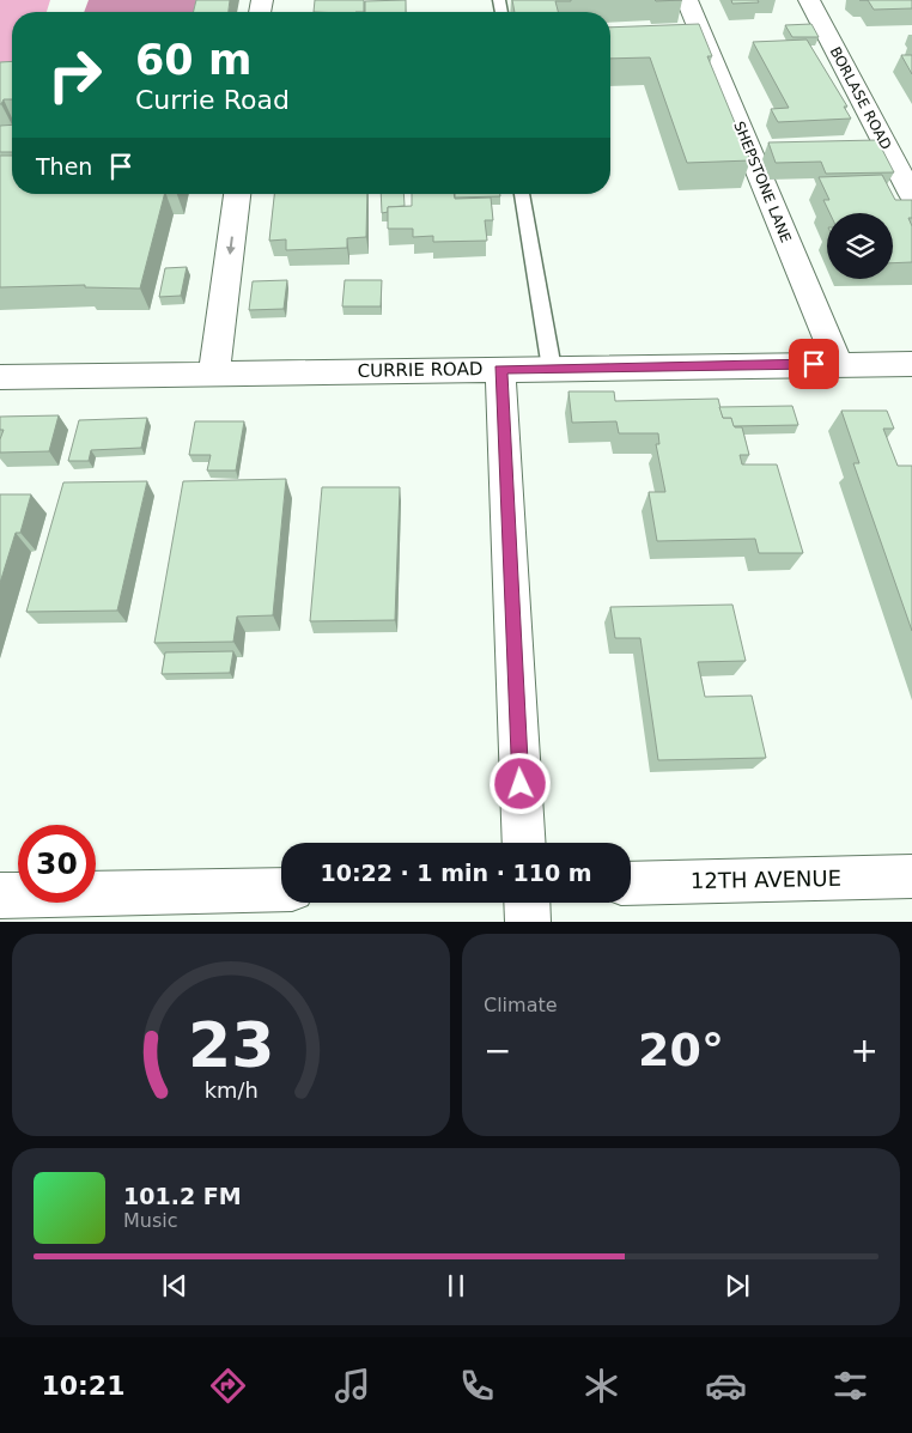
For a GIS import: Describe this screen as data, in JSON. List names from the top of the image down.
{
  "streets": {
    "street": [
      "BORLASE ROAD",
      "SHEPSTONE LANE",
      "CURRIE ROAD",
      "12TH AVENUE"
    ]
  },
  "crossings": [
    ["SHEPSTONE LANE", "CURRIE ROAD"]
  ],
  "page": {
    "turn": ["60 m", "Currie Road"],
    "then": "Then",
    "limit": "30",
    "trip": "10:22 · 1 min · 110 m",
    "tile": "Climate",
    "heat": ["−", "20°", "+"],
    "song": ["101.2 FM", "Music"],
    "tabs": "10:21",
    "gauge": ["23", "km/h"]
  }
}
